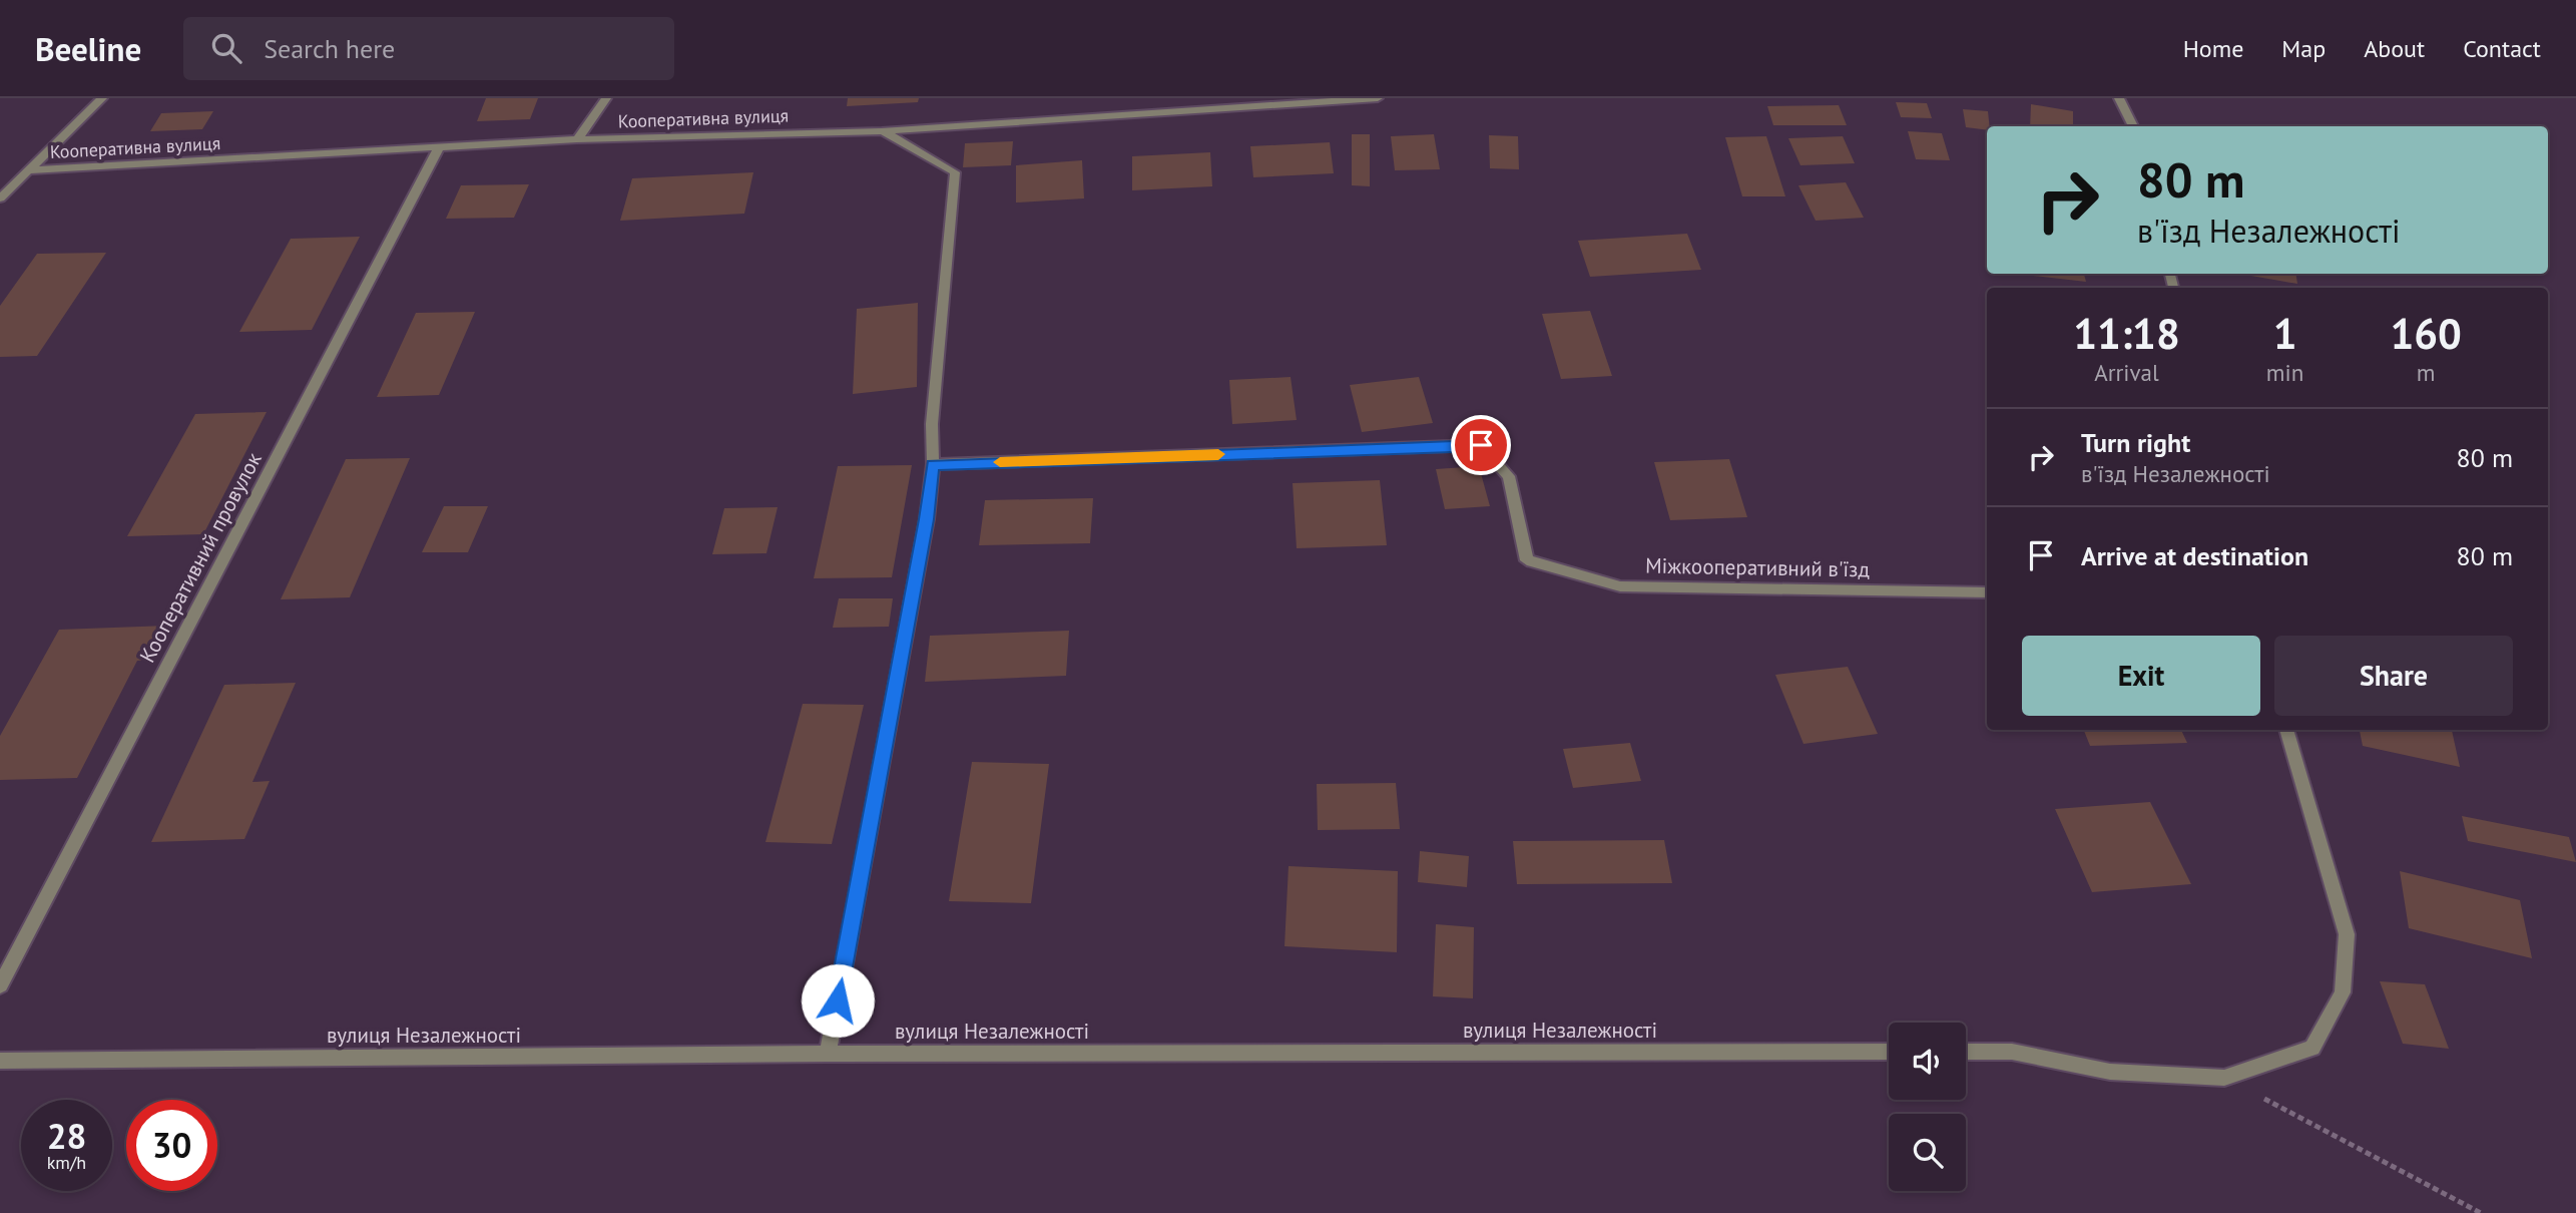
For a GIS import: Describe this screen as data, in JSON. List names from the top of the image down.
{
  "streets": {
    "street": [
      "Кооперативна вулиця",
      "Кооперативний провулок",
      "Міжкооперативний в'їзд",
      "вулиця Незалежності"
    ]
  },
  "crossings": [
    ["Кооперативна вулиця", "Кооперативний провулок"]
  ],
  "page": {
    "header": "Beeline",
    "search": "Search here",
    "nav": [
      "Home",
      "Map",
      "About",
      "Contact"
    ],
    "turn": ["80 m", "в'їзд Незалежності"],
    "eta": [
      "11:18",
      "Arrival",
      "1",
      "min",
      "160",
      "m"
    ],
    "list": [
      {
        "name": "Turn right",
        "note": "в'їзд Незалежності",
        "value": "80 m"
      },
      {
        "name": "Arrive at destination",
        "value": "80 m"
      }
    ],
    "buttons": ["Exit", "Share"],
    "speed": "28 km/h",
    "limit": "30"
  }
}
